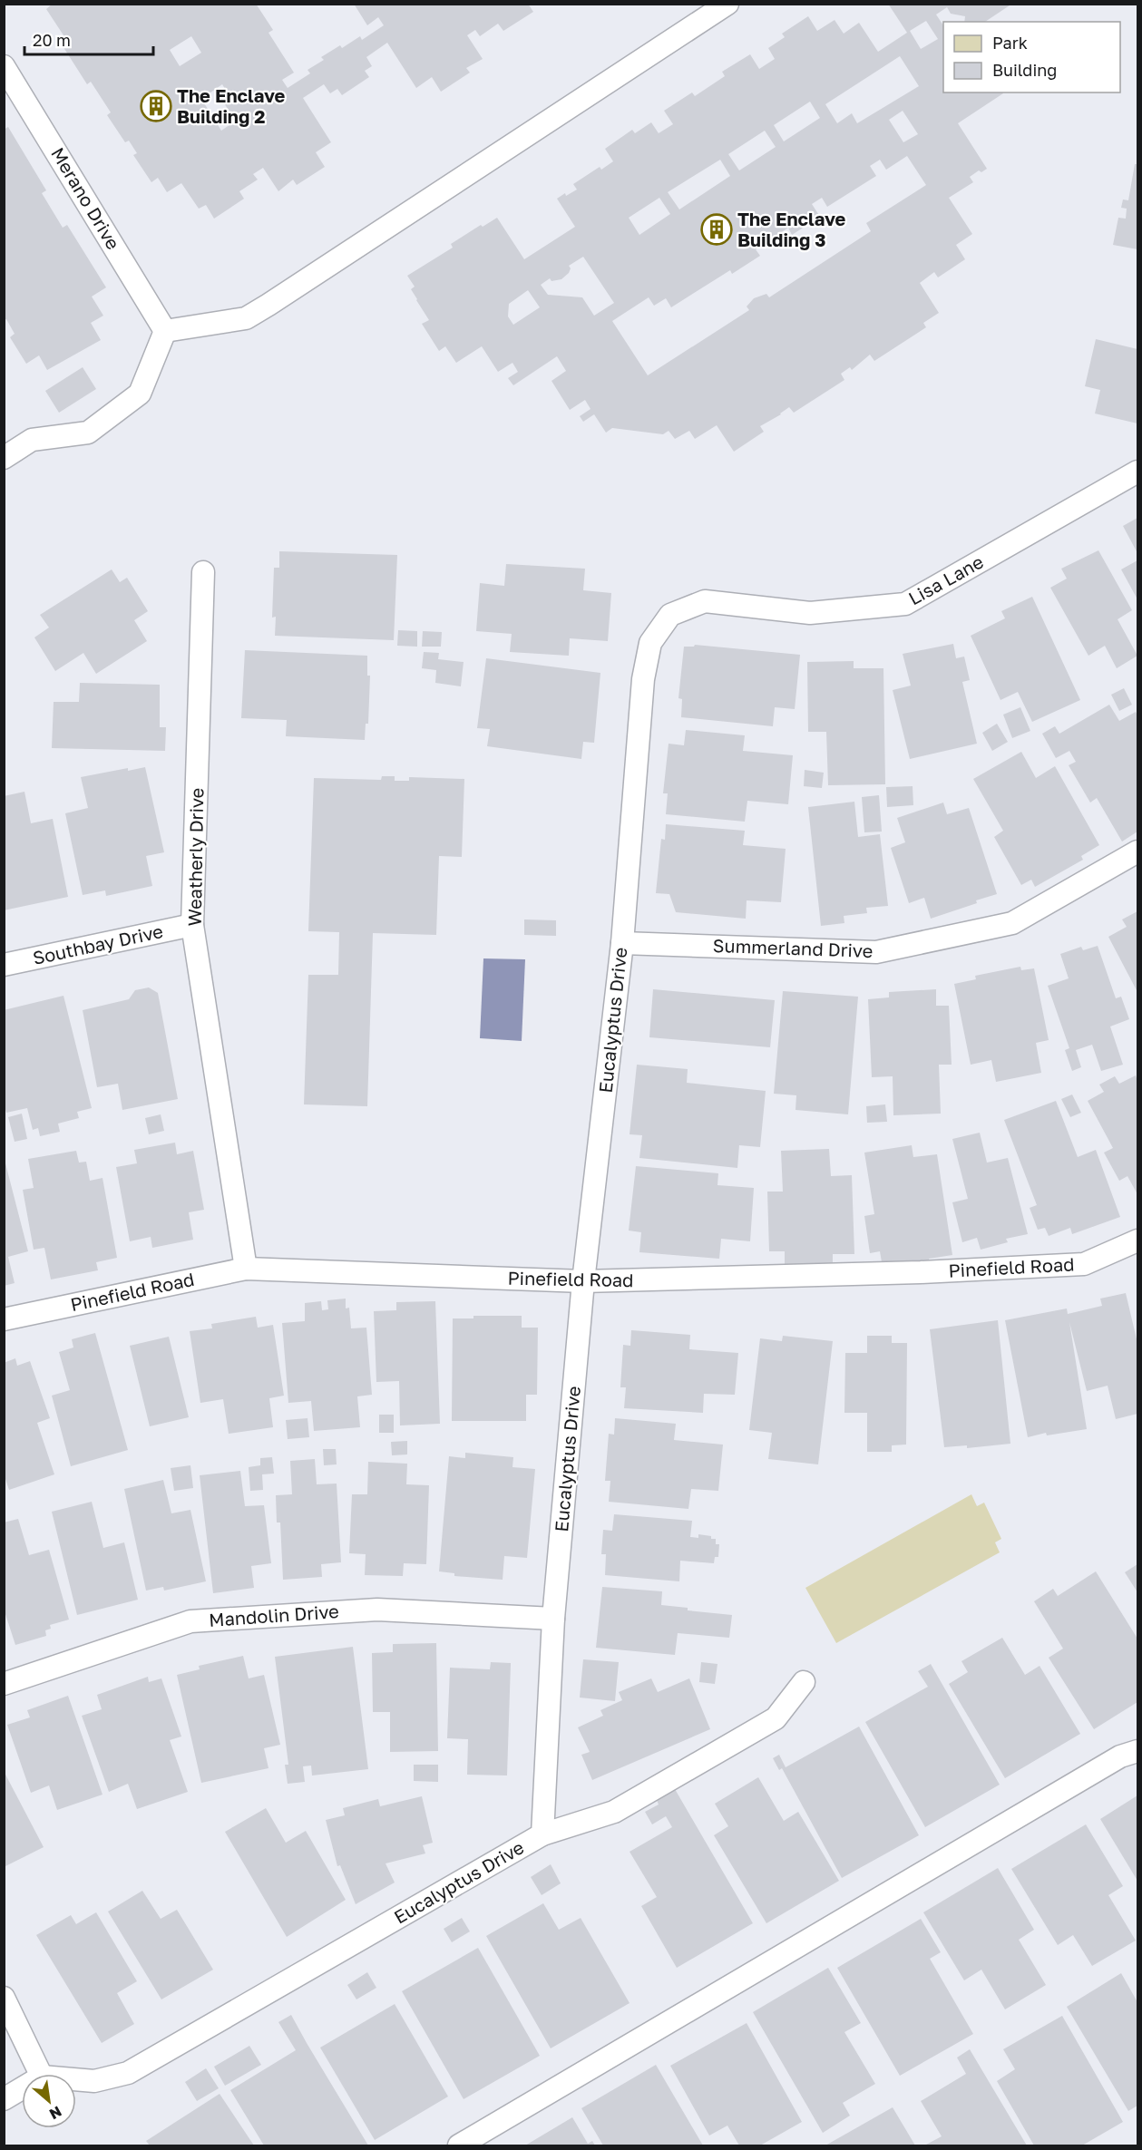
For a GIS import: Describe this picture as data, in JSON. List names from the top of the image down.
{
  "streets": {
    "lane": [
      "Merano Drive",
      "Lisa Lane",
      "Weatherly Drive",
      "Southbay Drive",
      "Summerland Drive",
      "Eucalyptus Drive",
      "Pinefield Road",
      "Mandolin Drive"
    ]
  },
  "crossings": [
    ["Lisa Lane", "Eucalyptus Drive"],
    ["Weatherly Drive", "Southbay Drive"],
    ["Weatherly Drive", "Pinefield Road"],
    ["Summerland Drive", "Eucalyptus Drive"],
    ["Eucalyptus Drive", "Pinefield Road"],
    ["Eucalyptus Drive", "Mandolin Drive"]
  ],
  "places": {
    "building": ["The Enclave Building 2", "The Enclave Building 3"]
  },
  "legend": ["Park", "Building"],
  "scale_bar": "20 m",
  "north": "bottom right"
}
